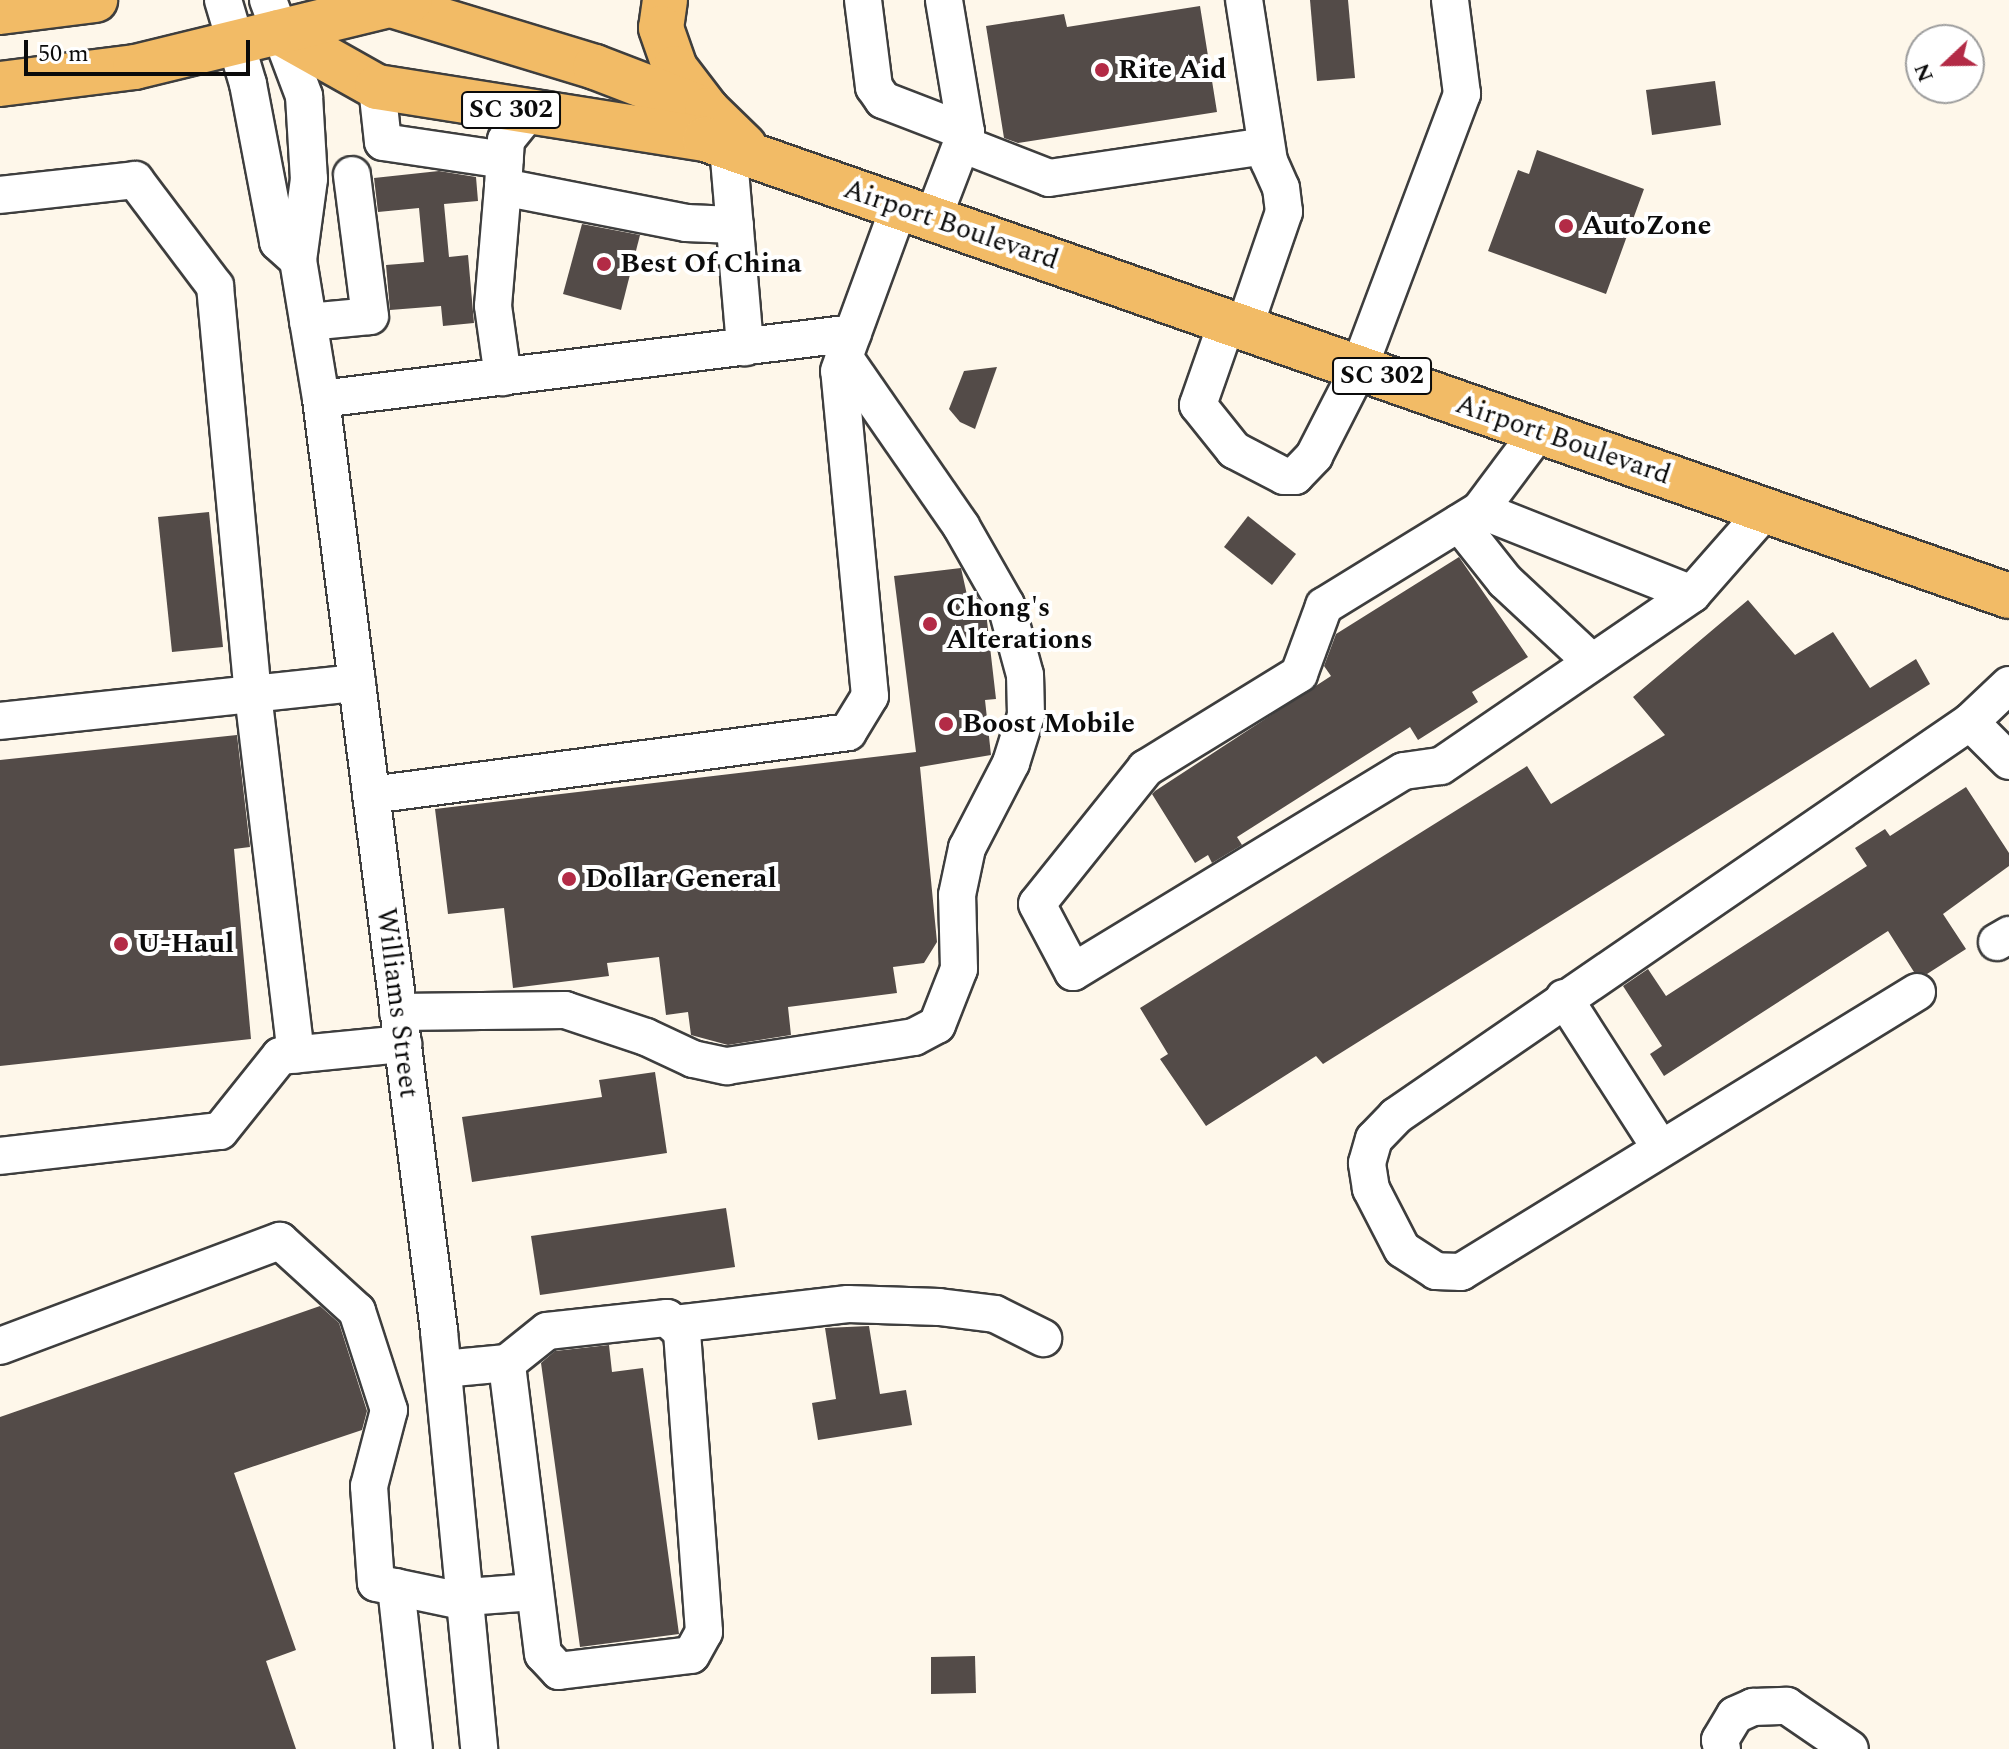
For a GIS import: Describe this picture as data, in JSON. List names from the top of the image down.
{
  "streets": {
    "main road": ["SC 302", "Airport Boulevard"],
    "street": ["Williams Street"]
  },
  "crossings": [
    ["Airport Boulevard", "Williams Street"]
  ],
  "places": [
    "Rite Aid",
    "AutoZone",
    "Best Of China",
    "Chong's Alterations",
    "Boost Mobile",
    "Dollar General",
    "U-Haul"
  ],
  "scale_bar": "50 m",
  "north": "left"
}
